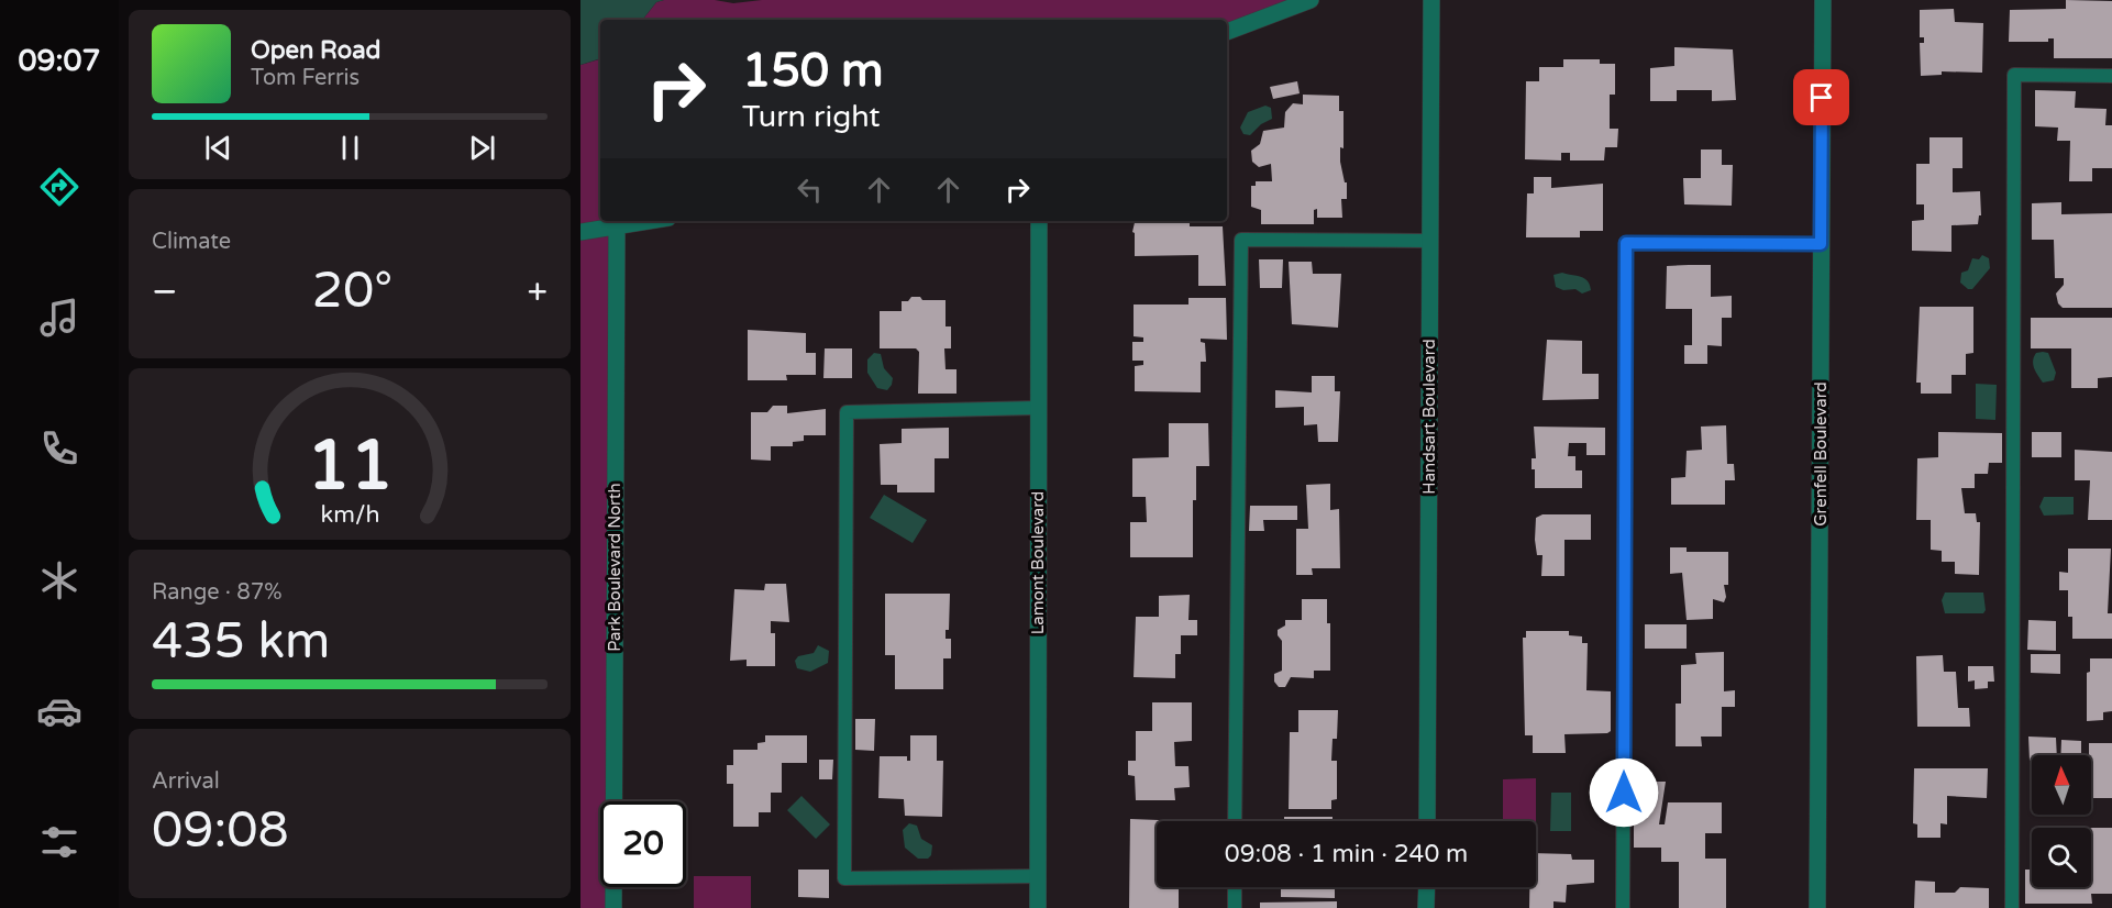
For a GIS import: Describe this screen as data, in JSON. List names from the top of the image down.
{
  "streets": {
    "street": [
      "Handsart Boulevard",
      "Grenfell Boulevard",
      "Lamont Boulevard",
      "Park Boulevard North"
    ]
  },
  "north": "top",
  "page": {
    "tabs": "09:07",
    "turn": ["150 m", "Turn right"],
    "song": ["Open Road", "Tom Ferris"],
    "tile": [
      "Climate",
      ["Range · 87%", "435 km"],
      ["Arrival", "09:08"]
    ],
    "heat": ["−", "20°", "+"],
    "limit": "20",
    "trip": "09:08 · 1 min · 240 m",
    "gauge": ["11", "km/h"]
  }
}
